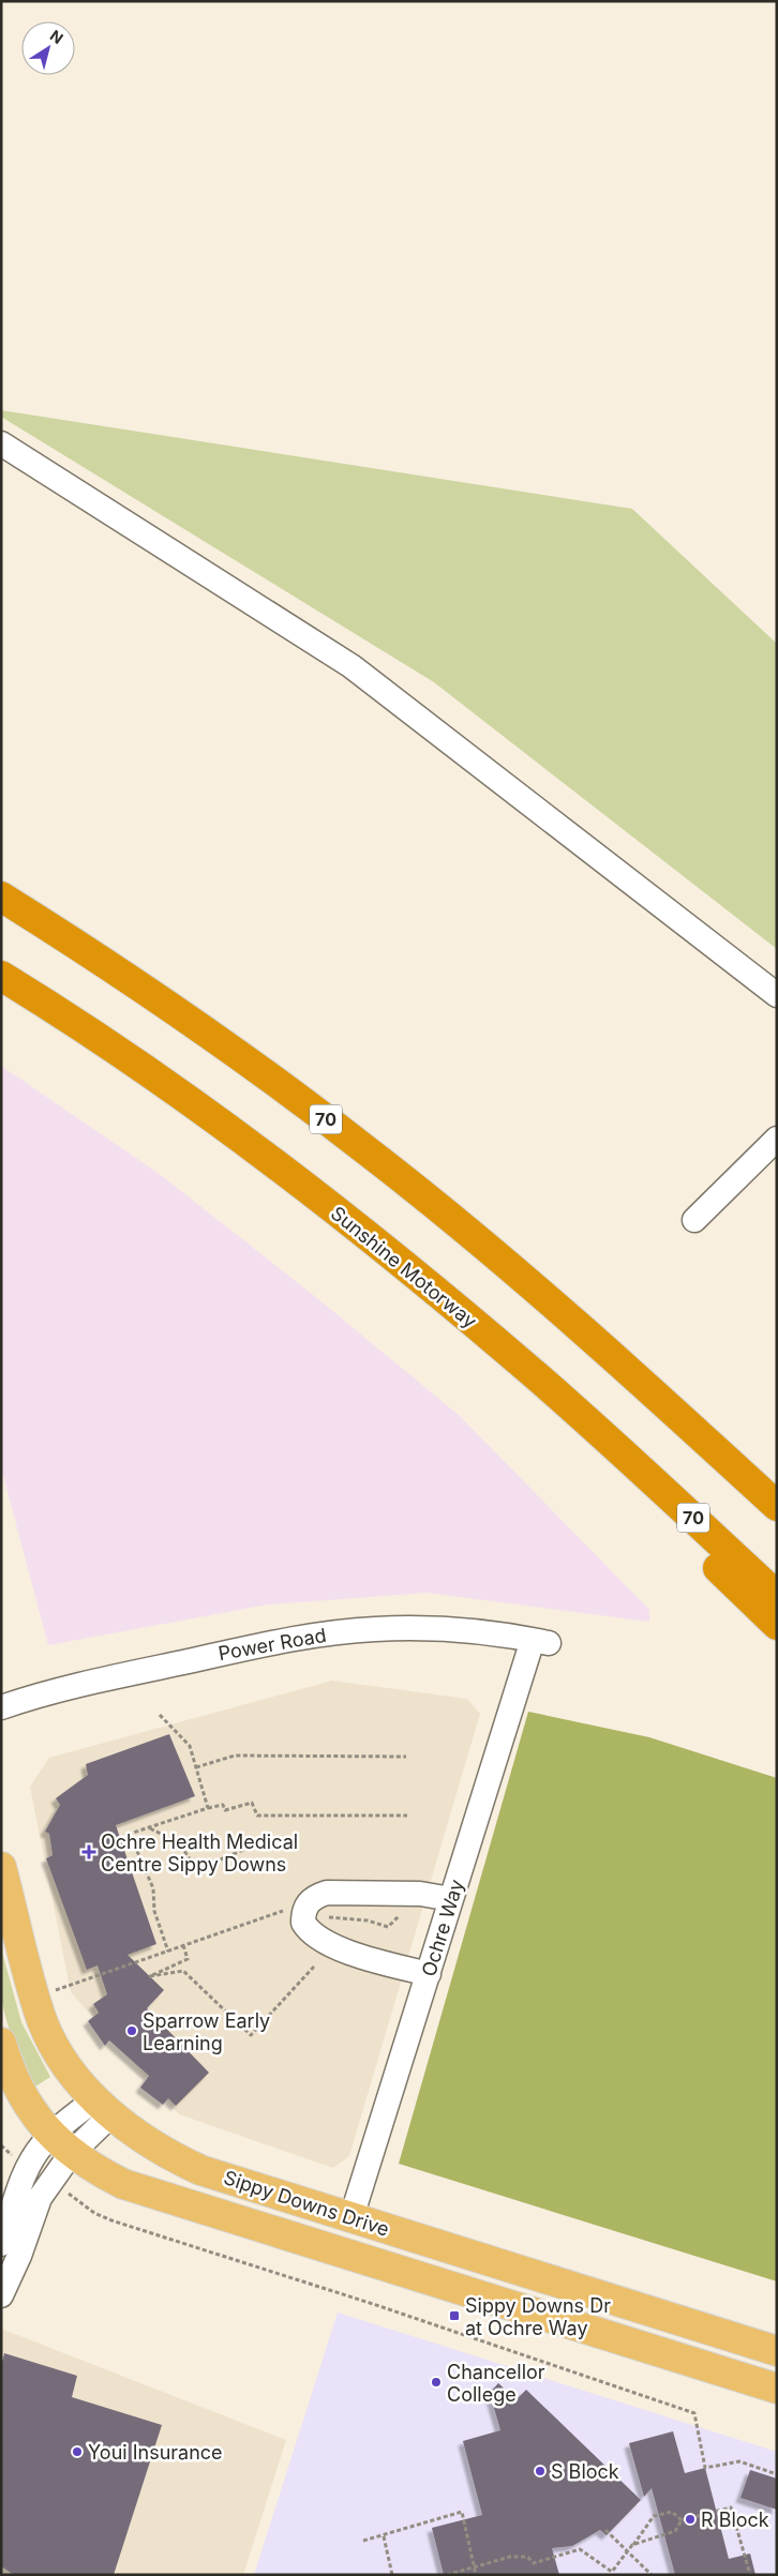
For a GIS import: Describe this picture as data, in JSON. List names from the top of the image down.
{
  "streets": {
    "highway": ["70", "Sunshine Motorway"],
    "main road": ["Sippy Downs Drive"],
    "street": ["Power Road", "Ochre Way"]
  },
  "crossings": [
    ["Power Road", "Ochre Way"],
    ["Ochre Way", "Sippy Downs Drive"]
  ],
  "places": {
    "health": ["Ochre Health Medical Centre Sippy Downs"],
    "other": [
      "Sparrow Early Learning",
      "Chancellor College",
      "Youi Insurance",
      "S Block",
      "R Block"
    ],
    "transit": ["Sippy Downs Dr at Ochre Way"]
  },
  "north": "top right"
}
